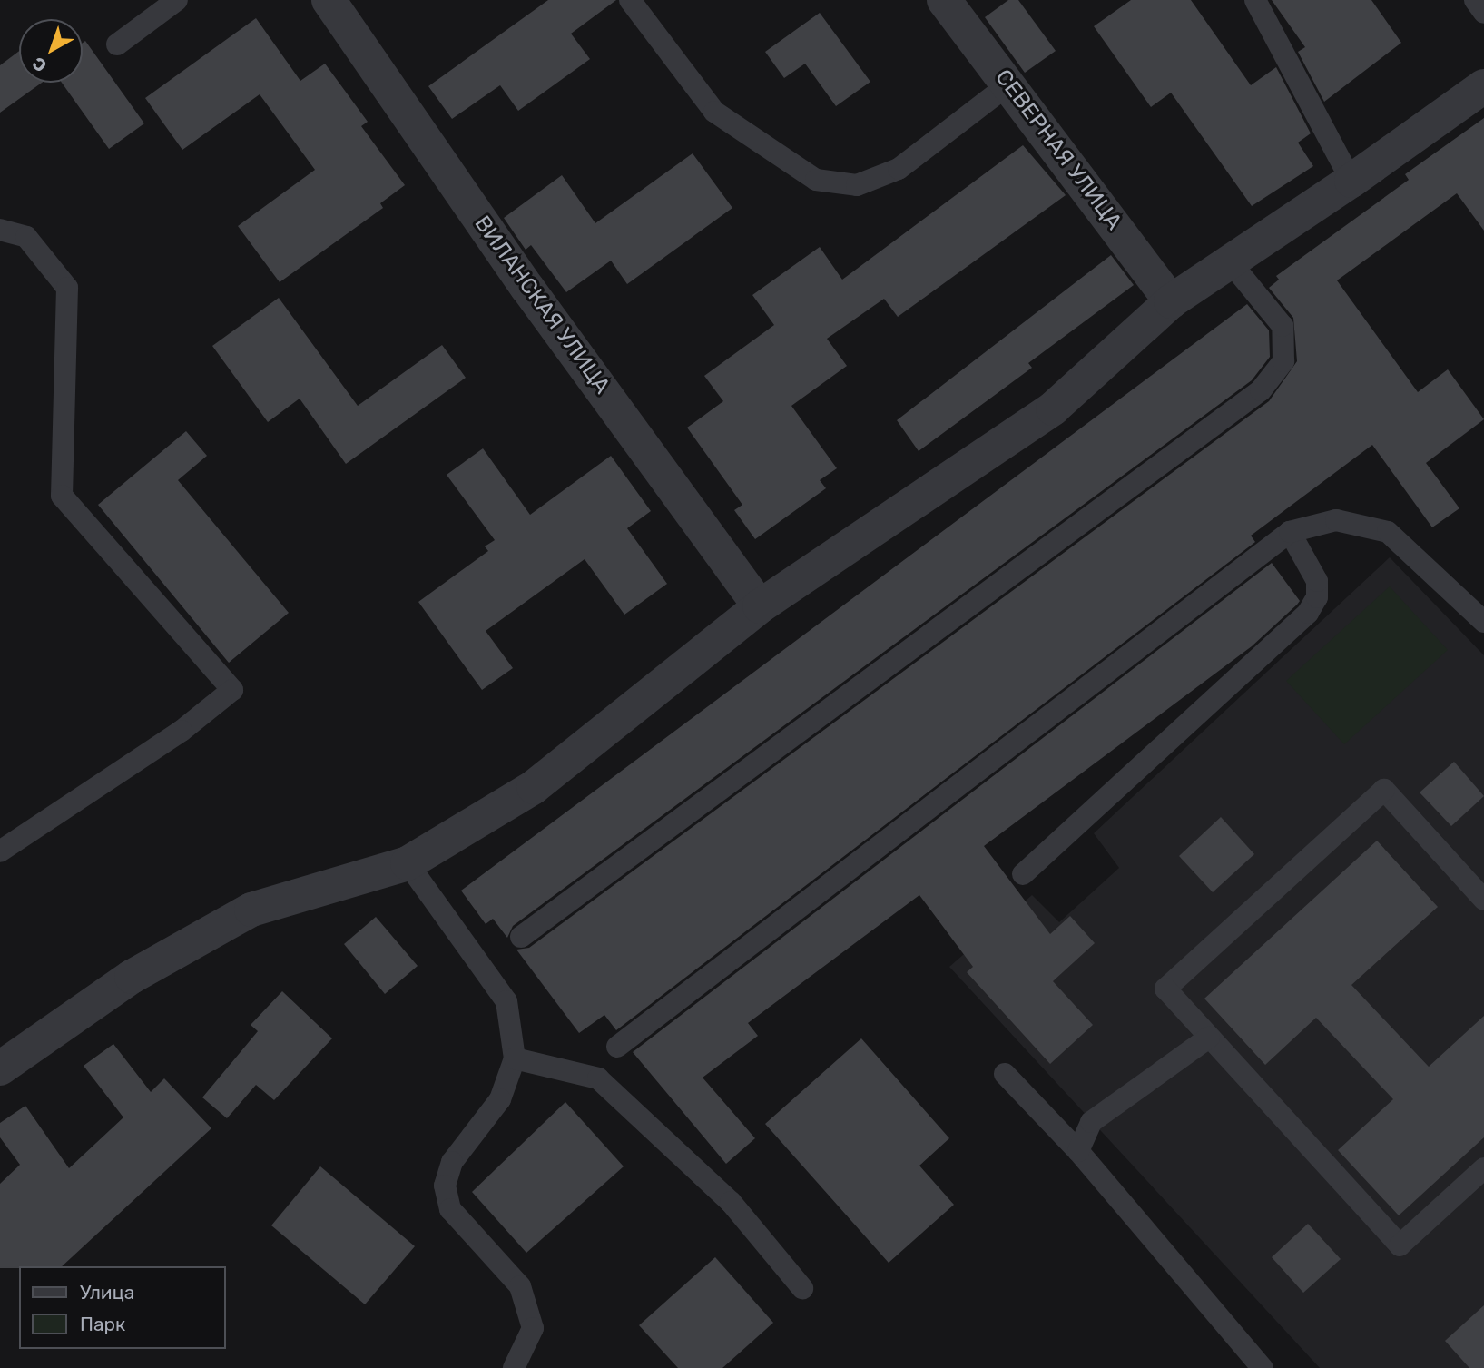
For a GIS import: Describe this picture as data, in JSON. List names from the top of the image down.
{
  "streets": {
    "street": ["СЕВЕРНАЯ УЛИЦА", "ВИЛАНСКАЯ УЛИЦА"]
  },
  "legend": ["Улица", "Парк"],
  "north": "bottom left"
}
